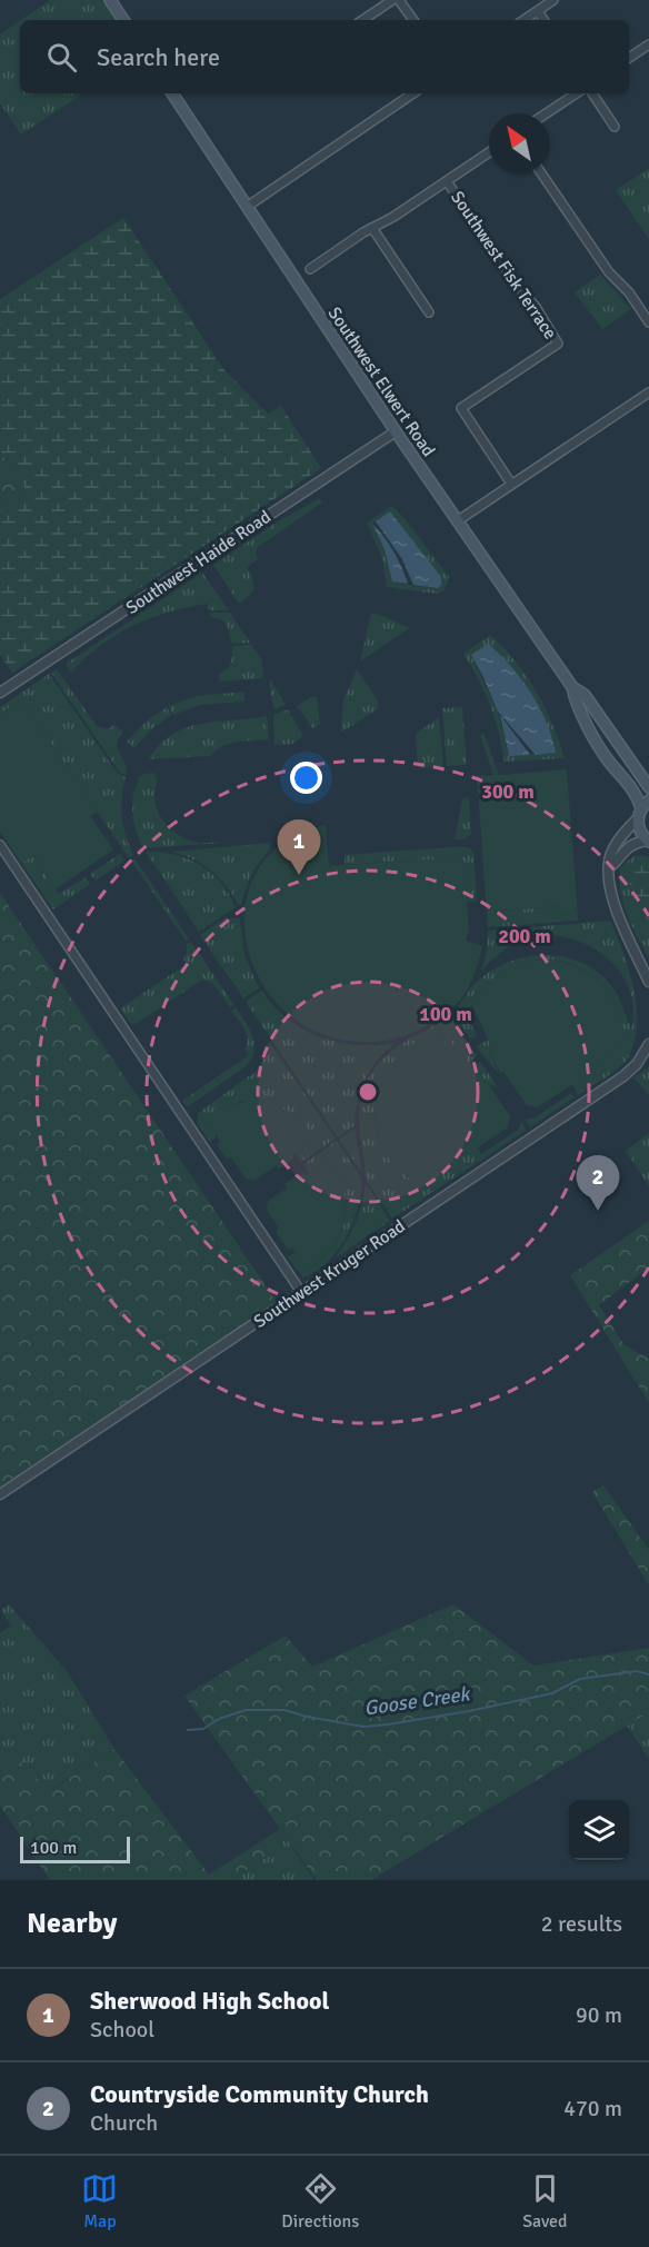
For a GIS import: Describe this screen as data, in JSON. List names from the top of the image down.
{
  "streets": {
    "main road": ["Southwest Elwert Road"],
    "street": ["Southwest Fisk Terrace", "Southwest Haide Road", "Southwest Kruger Road"]
  },
  "crossings": [
    ["Southwest Elwert Road", "Southwest Haide Road"]
  ],
  "water": ["Goose Creek"],
  "scale_bar": "100 m",
  "north": "top left",
  "page": {
    "search": "Search here",
    "pins": ["1", "2"],
    "scale": "100 m",
    "heading": ["Nearby", "2 results"],
    "list": [
      {
        "mark": "1",
        "name": "Sherwood High School",
        "note": "School",
        "value": "90 m"
      },
      {
        "mark": "2",
        "name": "Countryside Community Church",
        "note": "Church",
        "value": "470 m"
      }
    ],
    "nav": ["Map", "Directions", "Saved"]
  },
  "rings": ["300 m", "200 m", "100 m"]
}
